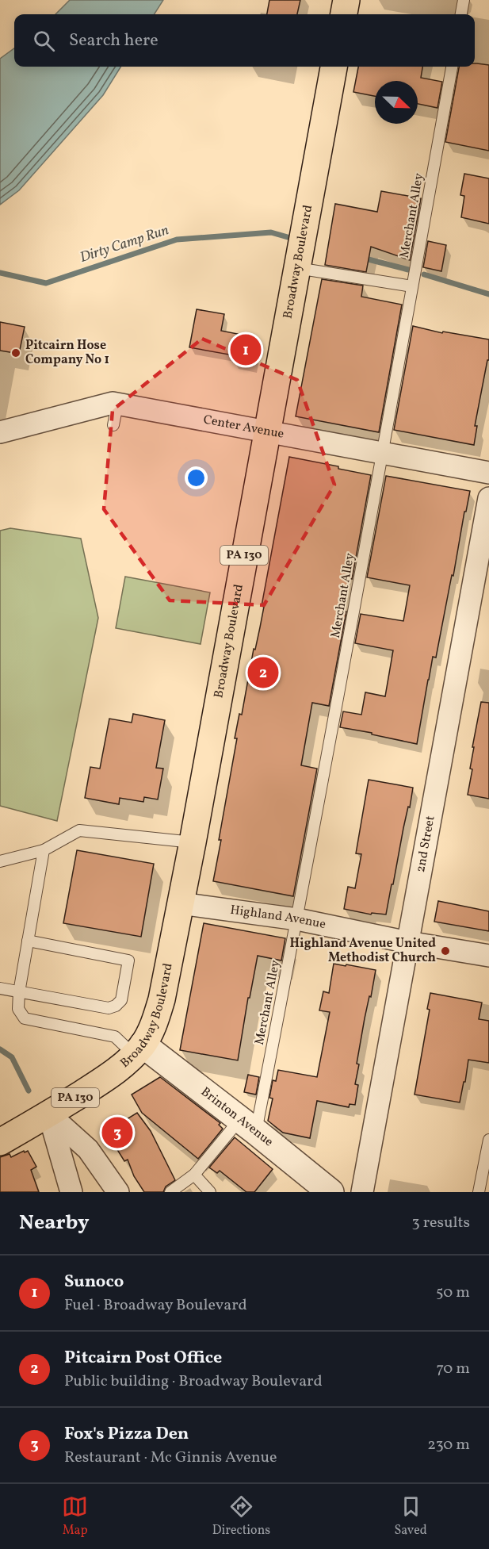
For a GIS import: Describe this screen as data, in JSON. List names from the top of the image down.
{
  "streets": {
    "main road": ["Broadway Boulevard", "PA 130"],
    "street": [
      "Center Avenue",
      "2nd Street",
      "Highland Avenue",
      "Brinton Avenue"
    ],
    "lane": ["Merchant Alley"]
  },
  "crossings": [
    ["Merchant Alley", "Center Avenue"],
    ["Merchant Alley", "Highland Avenue"],
    ["Merchant Alley", "Brinton Avenue"],
    ["Broadway Boulevard", "Center Avenue"],
    ["Broadway Boulevard", "Highland Avenue"],
    ["Broadway Boulevard", "Brinton Avenue"],
    ["2nd Street", "Highland Avenue"]
  ],
  "water": ["Dirty Camp Run"],
  "places": ["Pitcairn Hose Company No 1", "Highland Avenue United Methodist Church"],
  "north": "bottom right",
  "page": {
    "search": "Search here",
    "pins": ["1", "2", "3"],
    "heading": ["Nearby", "3 results"],
    "list": [
      {
        "mark": "1",
        "name": "Sunoco",
        "note": "Fuel · Broadway Boulevard",
        "value": "50 m"
      },
      {
        "mark": "2",
        "name": "Pitcairn Post Office",
        "note": "Public building · Broadway Boulevard",
        "value": "70 m"
      },
      {
        "mark": "3",
        "name": "Fox's Pizza Den",
        "note": "Restaurant · Mc Ginnis Avenue",
        "value": "230 m"
      }
    ],
    "nav": ["Map", "Directions", "Saved"]
  }
}
